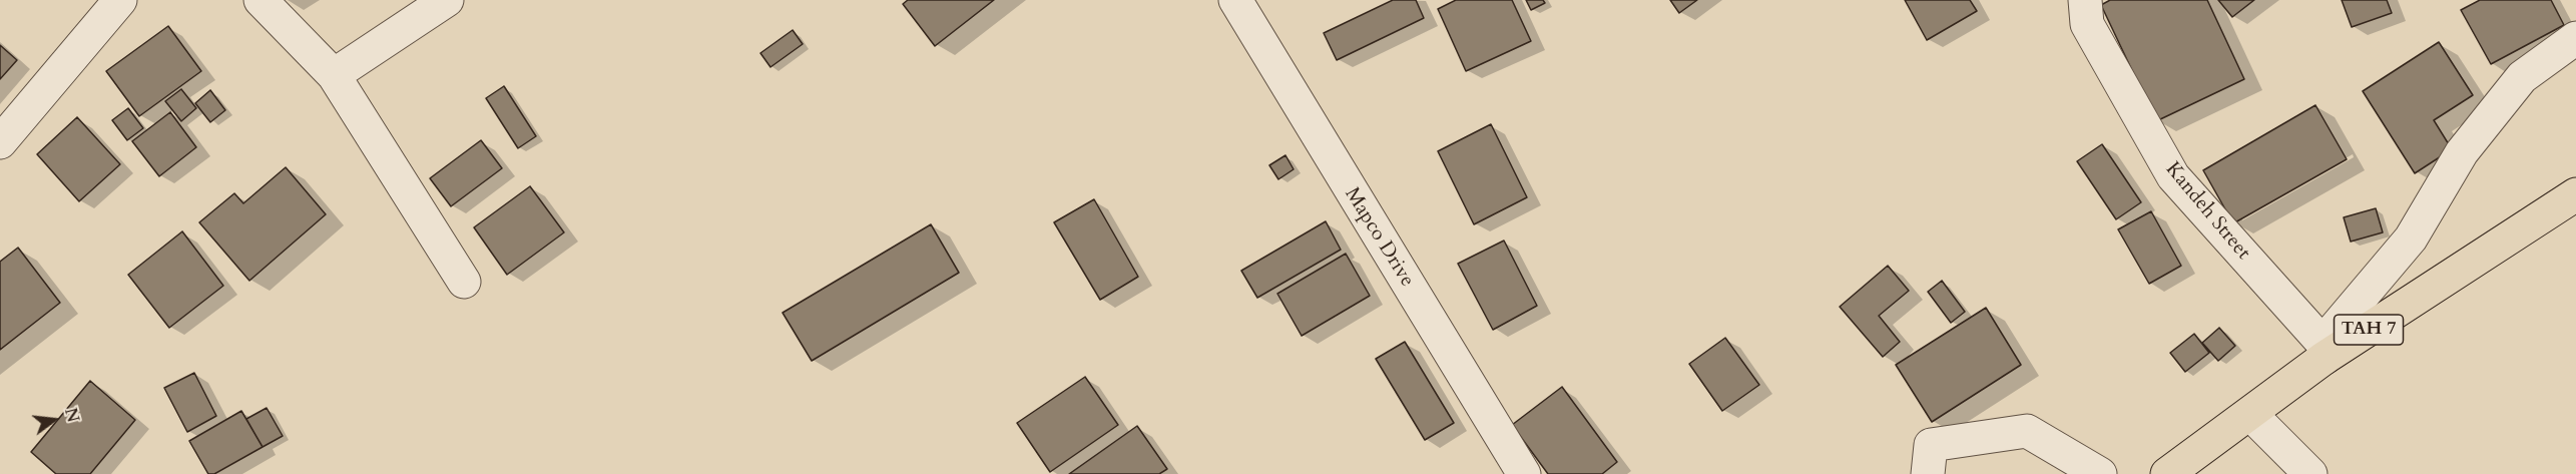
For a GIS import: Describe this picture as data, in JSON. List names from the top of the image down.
{
  "streets": {
    "highway": ["TAH 7"],
    "street": ["Kandeh Street", "Mapco Drive"]
  },
  "crossings": [
    ["Kandeh Street", "TAH 7"]
  ],
  "north": "right"
}
